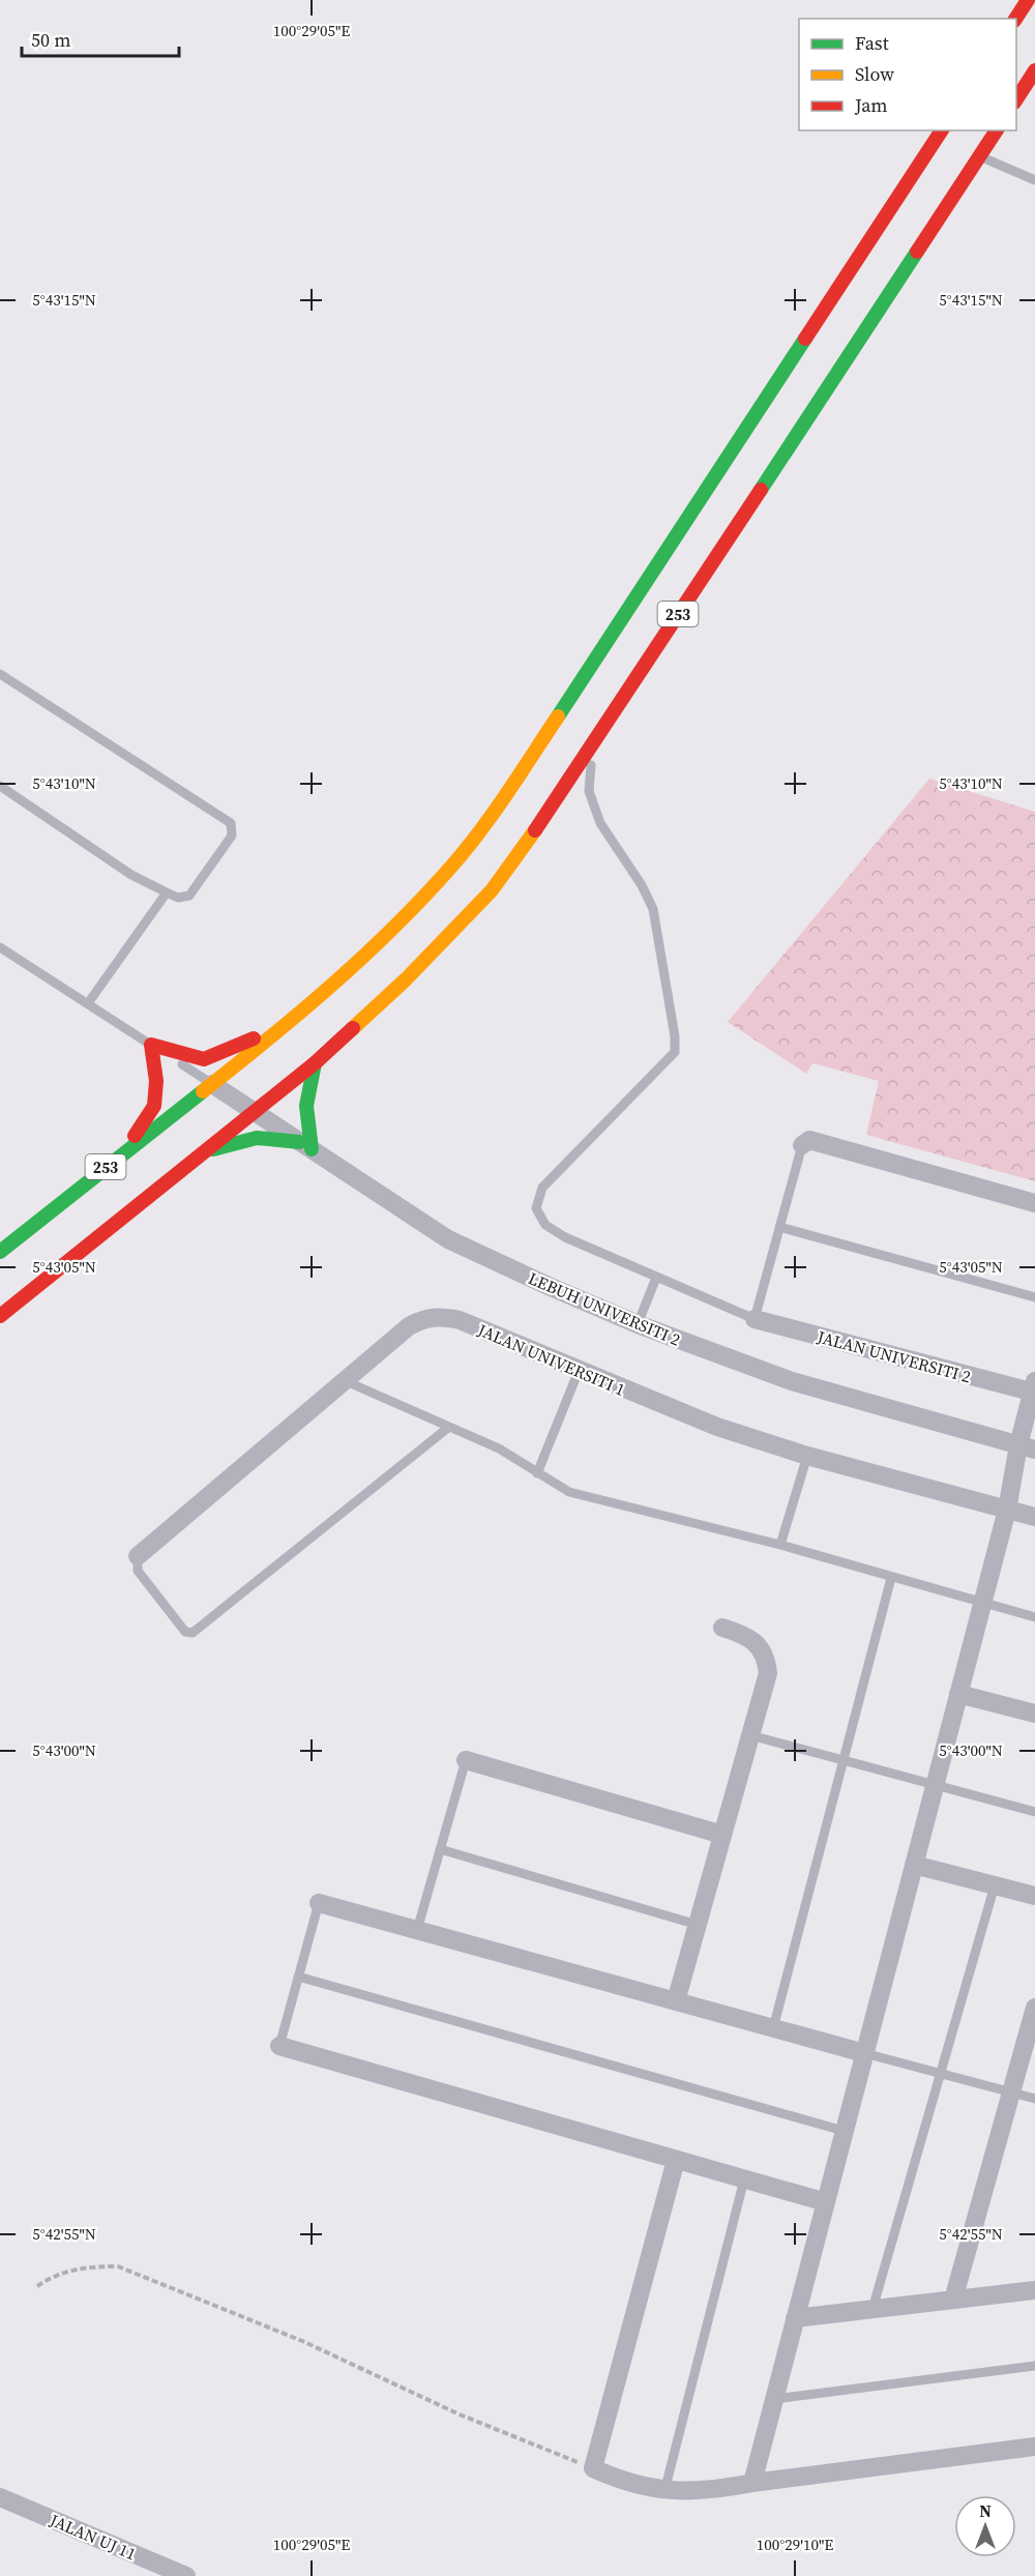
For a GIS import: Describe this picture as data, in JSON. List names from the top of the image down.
{
  "streets": {
    "main road": ["253"],
    "street": [
      "LEBUH UNIVERSITI 2",
      "JALAN UNIVERSITI 2",
      "JALAN UNIVERSITI 1",
      "JALAN UJ 11"
    ]
  },
  "crossings": [
    ["253", "LEBUH UNIVERSITI 2"]
  ],
  "legend": ["Fast", "Slow", "Jam"],
  "scale_bar": "50 m",
  "north": "top",
  "coordinates": [
    "100°29'05\"E",
    "5°43'15\"N",
    "5°43'10\"N",
    "5°43'05\"N",
    "5°43'00\"N",
    "5°42'55\"N",
    "100°29'10\"E"
  ]
}
